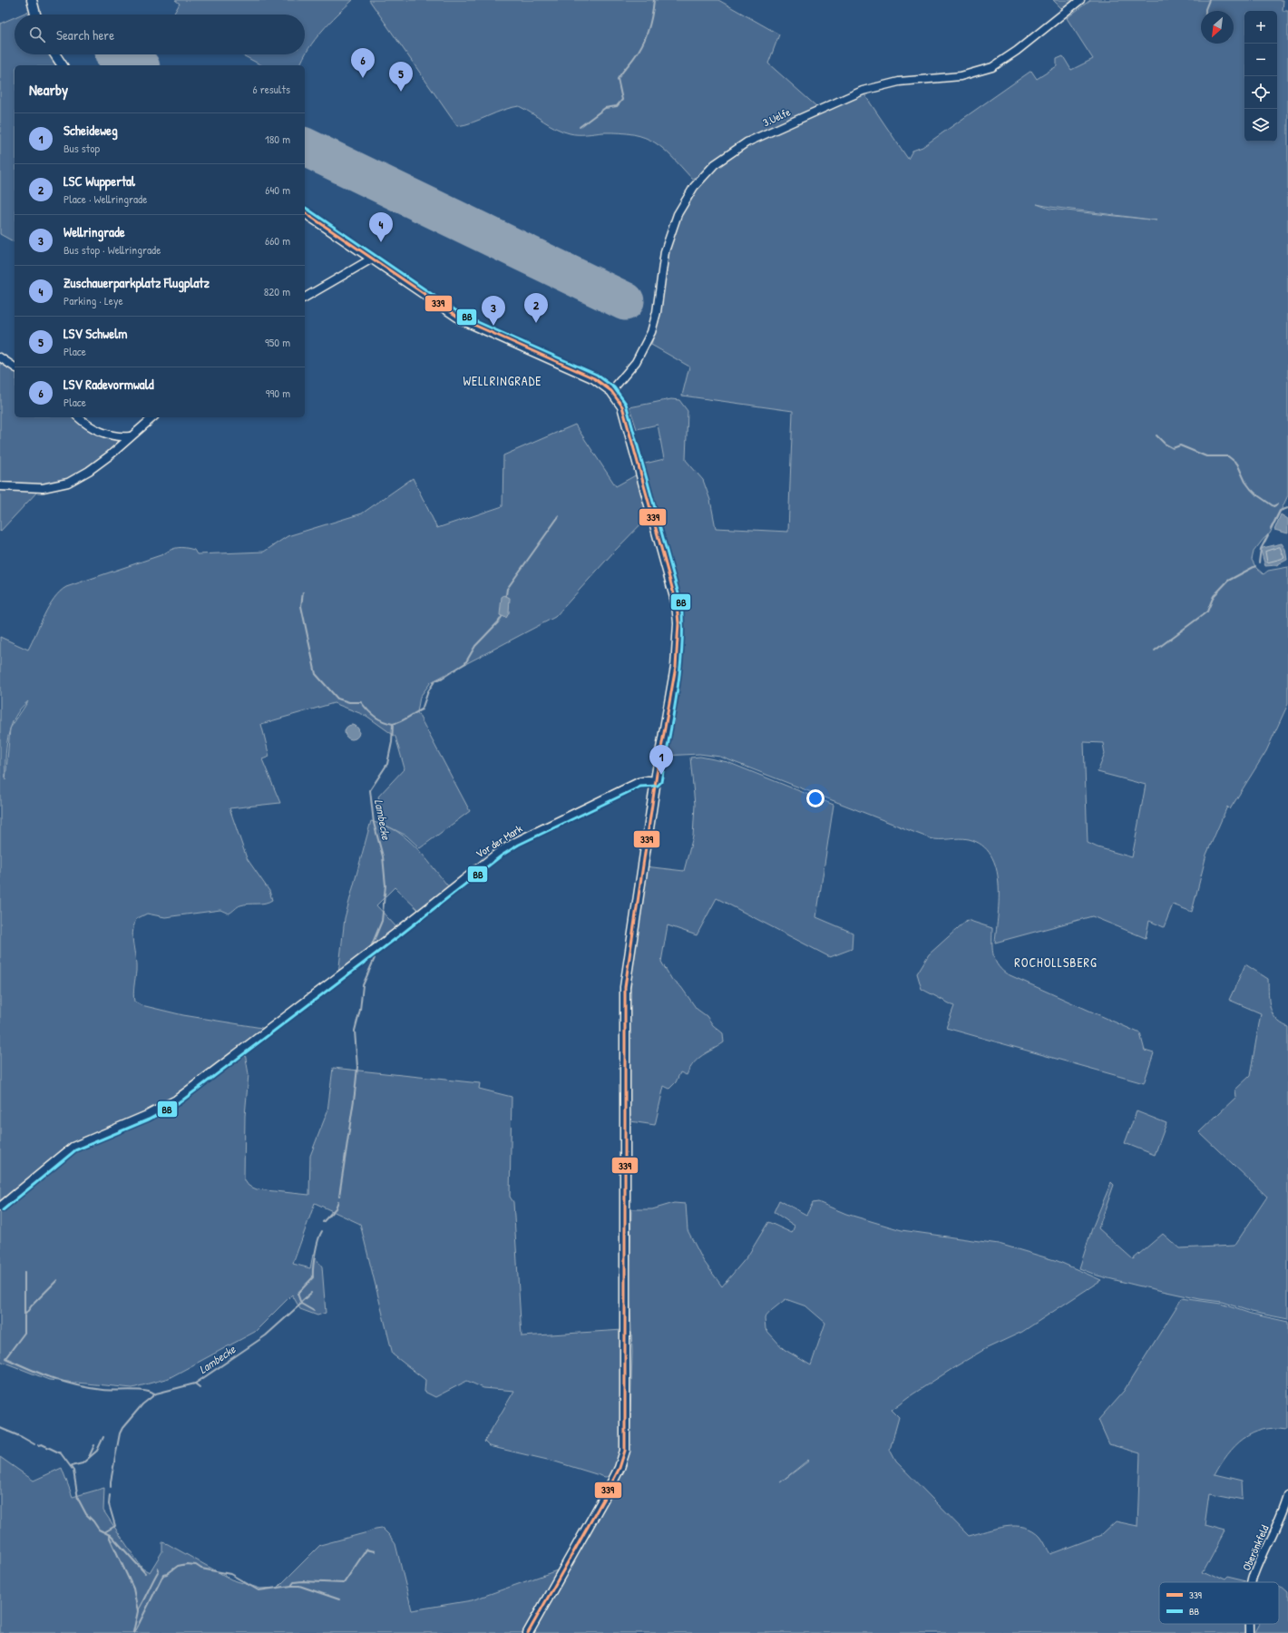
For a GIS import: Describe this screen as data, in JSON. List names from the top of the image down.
{
  "streets": {
    "street": ["3.Uelfe", "Vor der Mark", "Oberönkfeld"]
  },
  "districts": ["WELLRINGRADE", "ROCHOLLSBERG"],
  "water": ["Lambecke"],
  "lines": ["transit line BB", "transit line 339"],
  "legend": ["339", "BB"],
  "north": "bottom left",
  "page": {
    "map_buttons": ["+", "−"],
    "search": "Search here",
    "pins": [
      "6",
      "5",
      "4",
      "2",
      "3",
      "1"
    ],
    "heading": ["Nearby", "6 results"],
    "list": [
      {
        "mark": "1",
        "name": "Scheideweg",
        "note": "Bus stop",
        "value": "180 m"
      },
      {
        "mark": "2",
        "name": "LSC Wuppertal",
        "note": "Place · Wellringrade",
        "value": "640 m"
      },
      {
        "mark": "3",
        "name": "Wellringrade",
        "note": "Bus stop · Wellringrade",
        "value": "660 m"
      },
      {
        "mark": "4",
        "name": "Zuschauerparkplatz Flugplatz",
        "note": "Parking · Leye",
        "value": "820 m"
      },
      {
        "mark": "5",
        "name": "LSV Schwelm",
        "note": "Place",
        "value": "950 m"
      },
      {
        "mark": "6",
        "name": "LSV Radevormwald",
        "note": "Place",
        "value": "990 m"
      }
    ]
  }
}
